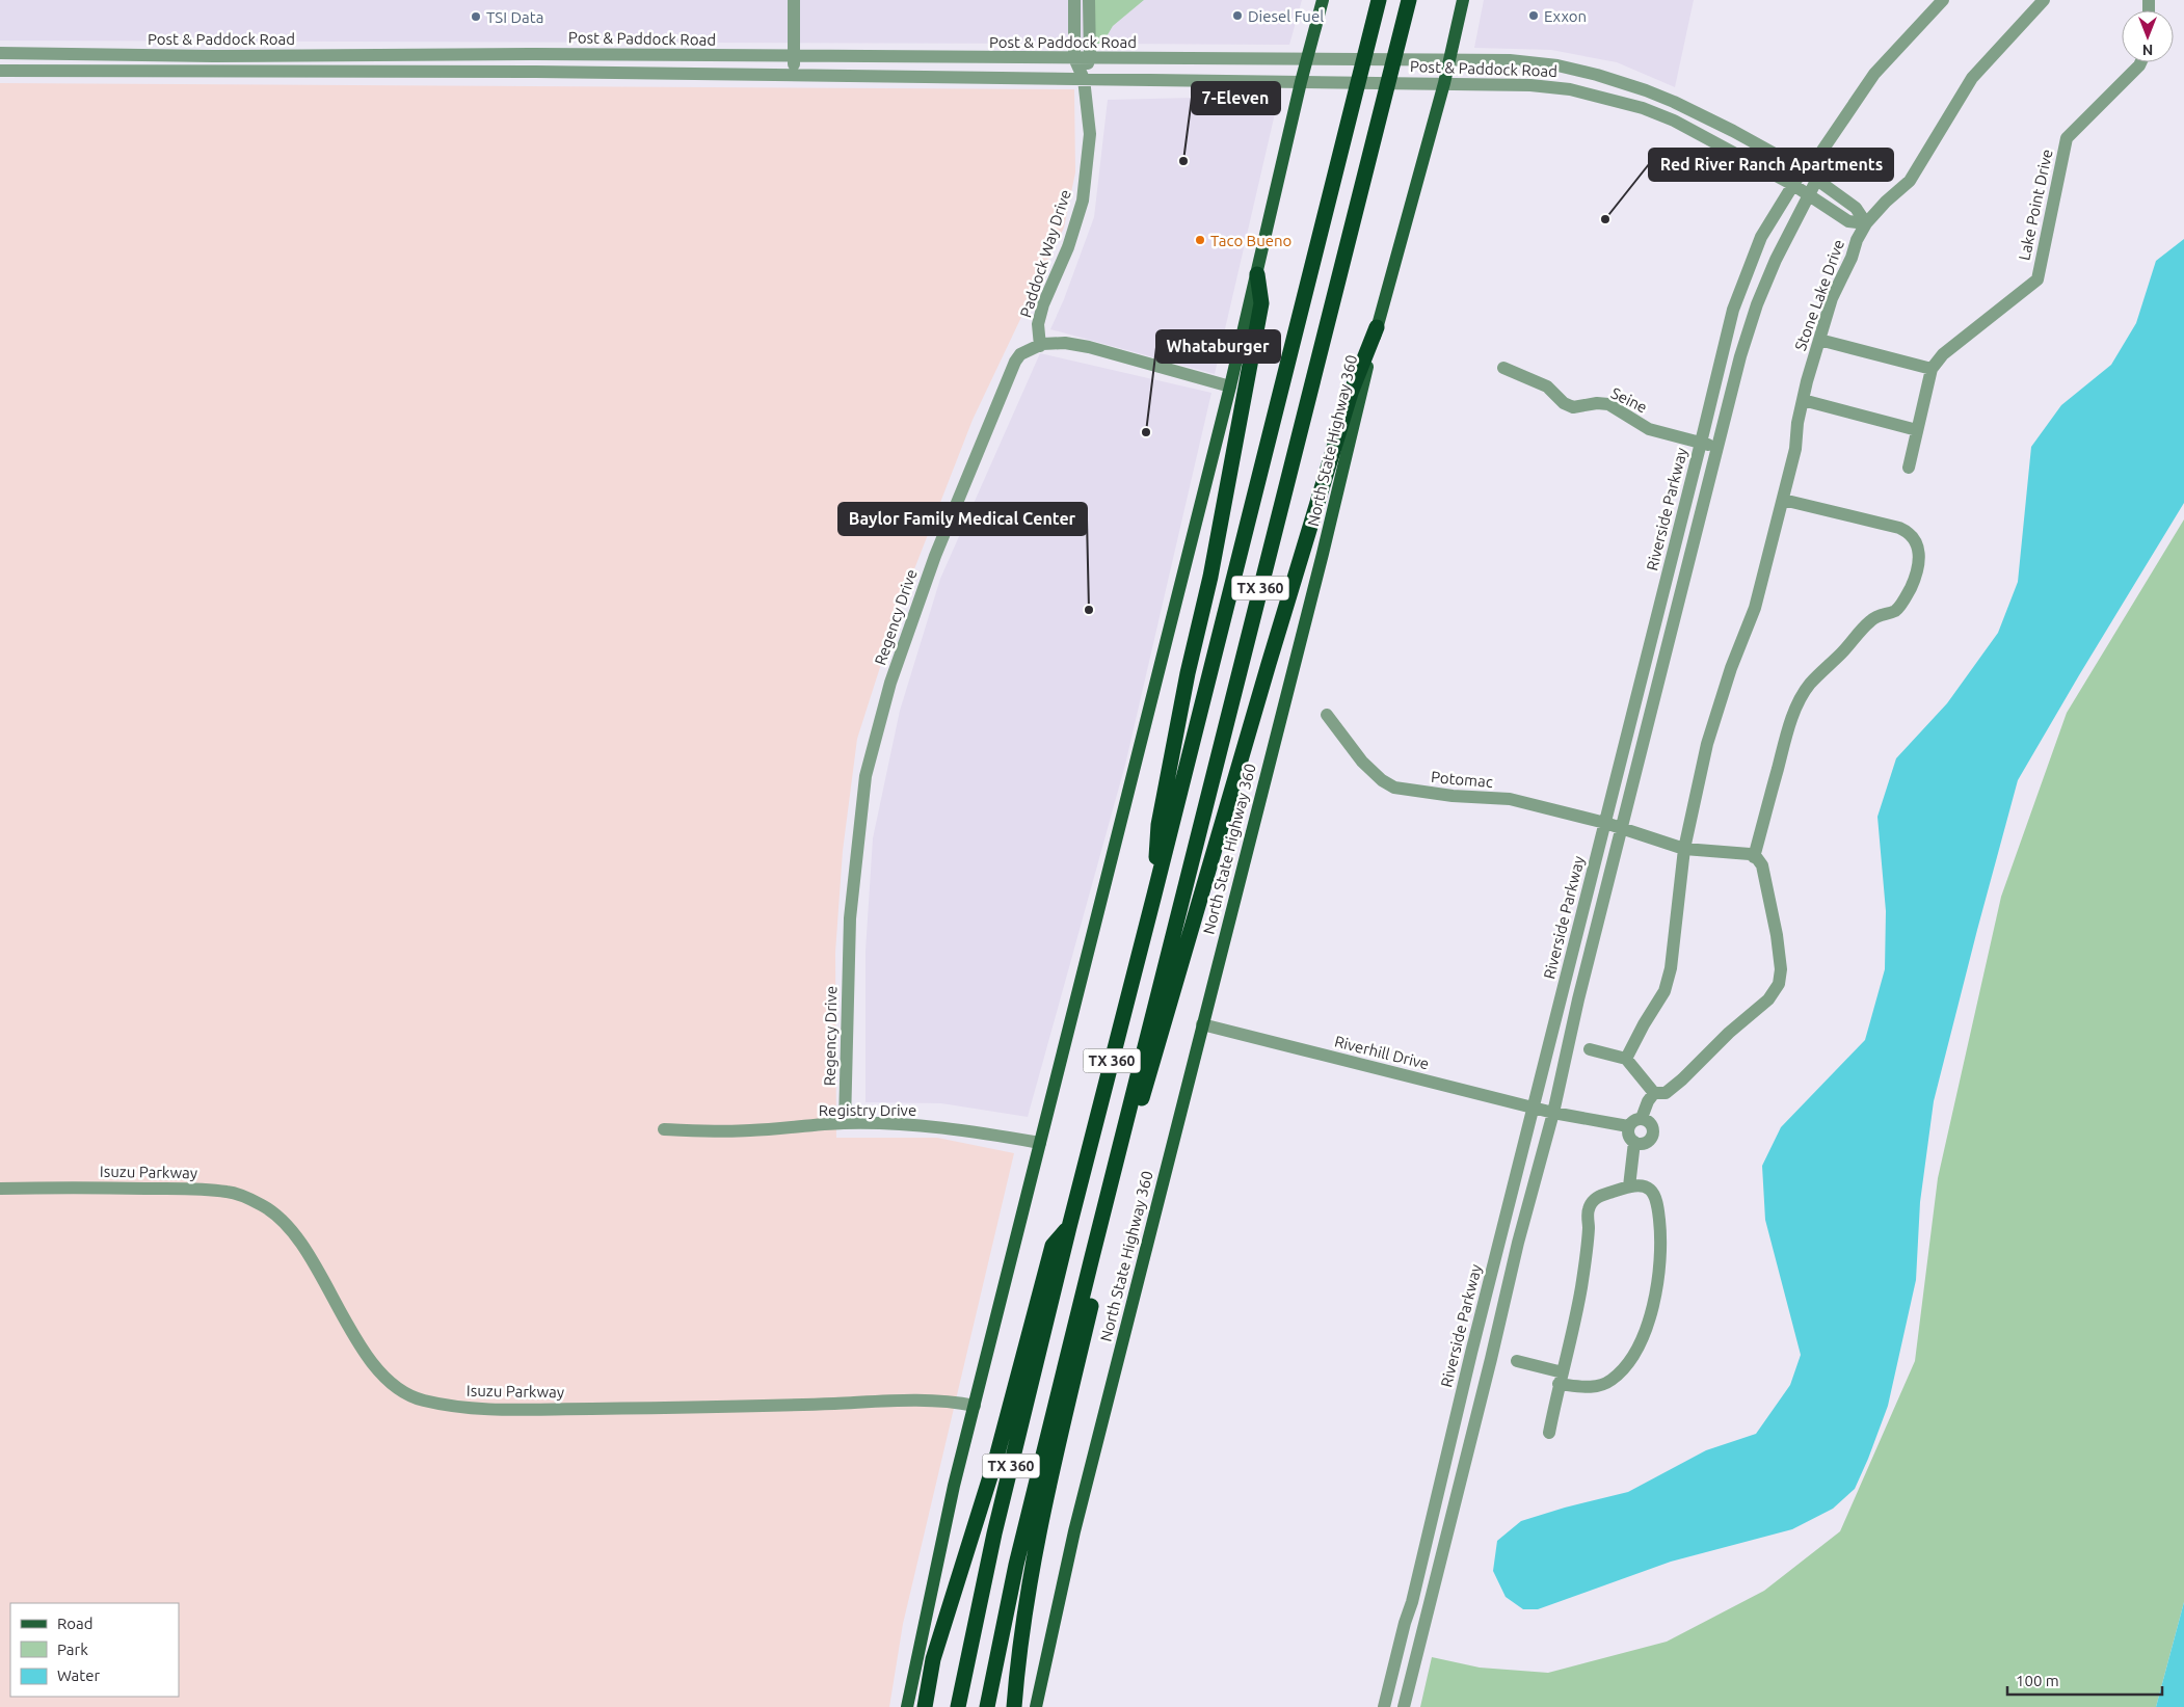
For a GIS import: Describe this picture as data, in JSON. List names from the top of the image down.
{
  "streets": {
    "highway": ["TX 360"],
    "main road": ["North State Highway 360"],
    "street": [
      "Post & Paddock Road",
      "Lake Point Drive",
      "Paddock Way Drive",
      "Stone Lake Drive",
      "Seine",
      "Riverside Parkway",
      "Regency Drive",
      "Potomac",
      "Riverhill Drive",
      "Registry Drive",
      "Isuzu Parkway"
    ]
  },
  "crossings": [
    ["Post & Paddock Road", "Paddock Way Drive"],
    ["Post & Paddock Road", "Stone Lake Drive"],
    ["Post & Paddock Road", "North State Highway 360"],
    ["Post & Paddock Road", "Riverside Parkway"],
    ["Paddock Way Drive", "Regency Drive"],
    ["Stone Lake Drive", "Potomac"],
    ["Seine", "Riverside Parkway"],
    ["North State Highway 360", "Riverhill Drive"],
    ["Riverside Parkway", "Potomac"],
    ["Riverside Parkway", "Riverhill Drive"],
    ["Regency Drive", "Registry Drive"]
  ],
  "places": [
    "Diesel Fuel",
    "Exxon",
    "TSI Data",
    "7-Eleven",
    "Red River Ranch Apartments",
    "Taco Bueno",
    "Whataburger",
    "Baylor Family Medical Center"
  ],
  "legend": ["Road", "Park", "Water"],
  "scale_bar": "100 m",
  "north": "bottom"
}
